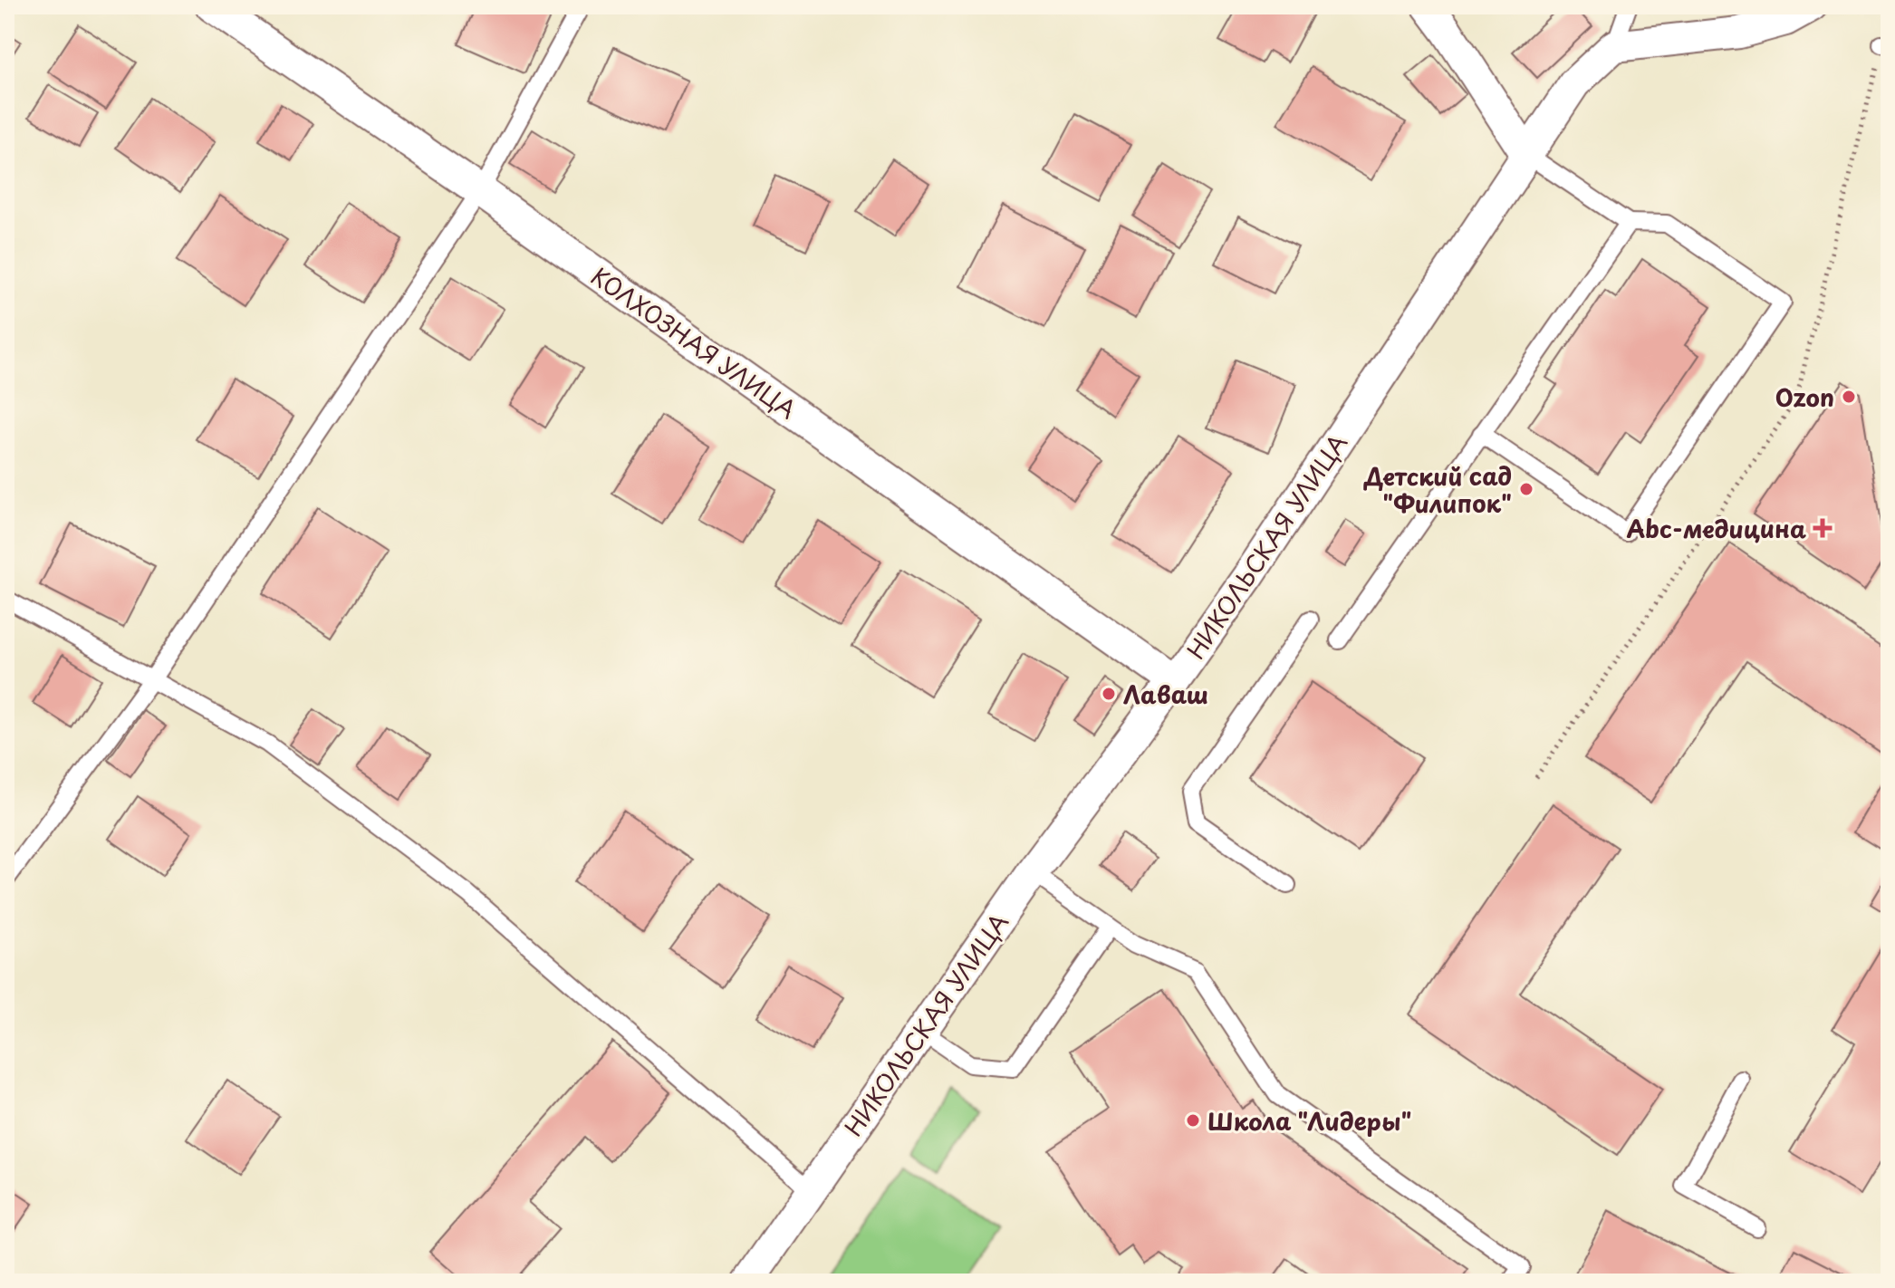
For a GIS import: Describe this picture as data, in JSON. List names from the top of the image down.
{
  "streets": {
    "street": ["КОЛХОЗНАЯ УЛИЦА", "НИКОЛЬСКАЯ УЛИЦА"]
  },
  "crossings": [
    ["КОЛХОЗНАЯ УЛИЦА", "НИКОЛЬСКАЯ УЛИЦА"]
  ],
  "places": {
    "other": [
      "Ozon",
      "Детский сад \"Филипок\"",
      "Лаваш",
      "Школа \"Лидеры\""
    ],
    "health": ["Abc-медицина"]
  }
}
